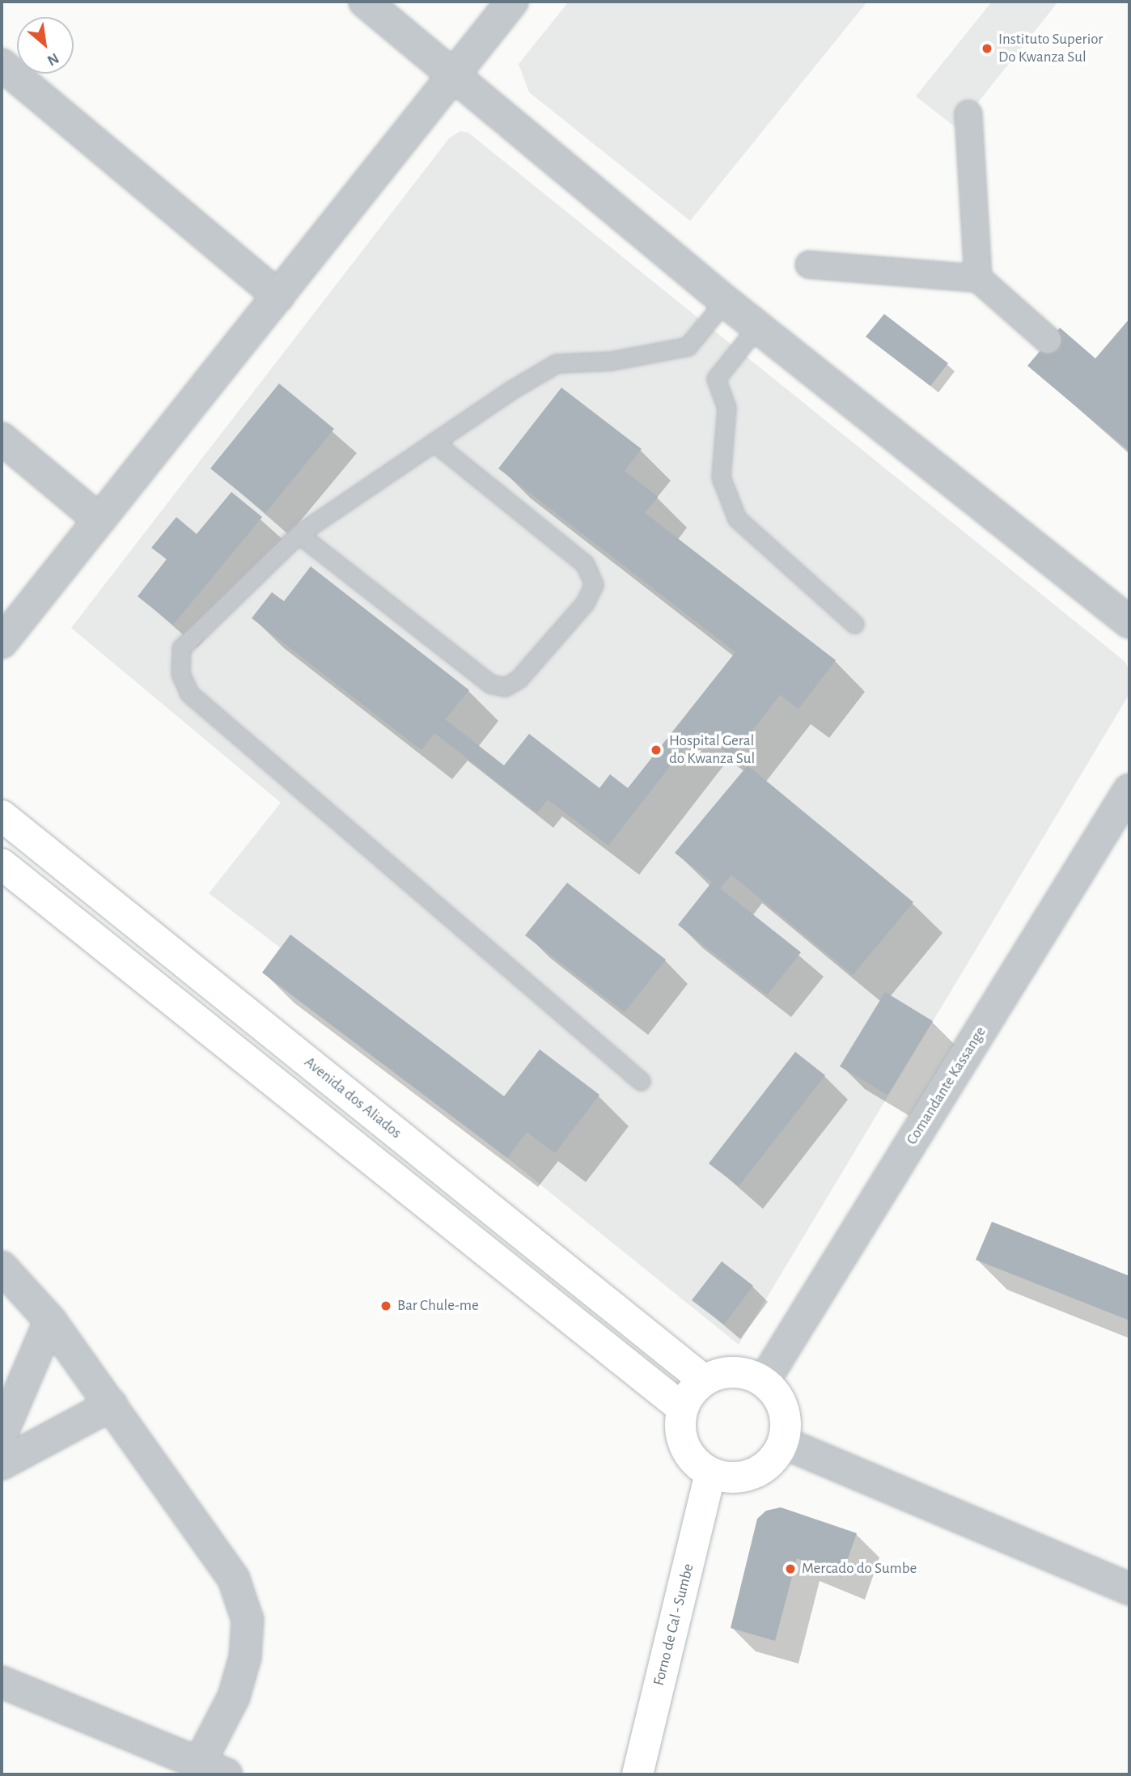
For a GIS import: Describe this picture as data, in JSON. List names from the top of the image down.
{
  "streets": {
    "main road": ["Avenida dos Aliados", "Forno de Cal - Sumbe"],
    "street": ["Comandante Kassange"]
  },
  "crossings": [
    ["Comandante Kassange", "Avenida dos Aliados"],
    ["Comandante Kassange", "Forno de Cal - Sumbe"],
    ["Avenida dos Aliados", "Forno de Cal - Sumbe"]
  ],
  "places": [
    "Instituto Superior Do Kwanza Sul",
    "Hospital Geral do Kwanza Sul",
    "Bar Chule-me",
    "Mercado do Sumbe"
  ],
  "north": "bottom right"
}
